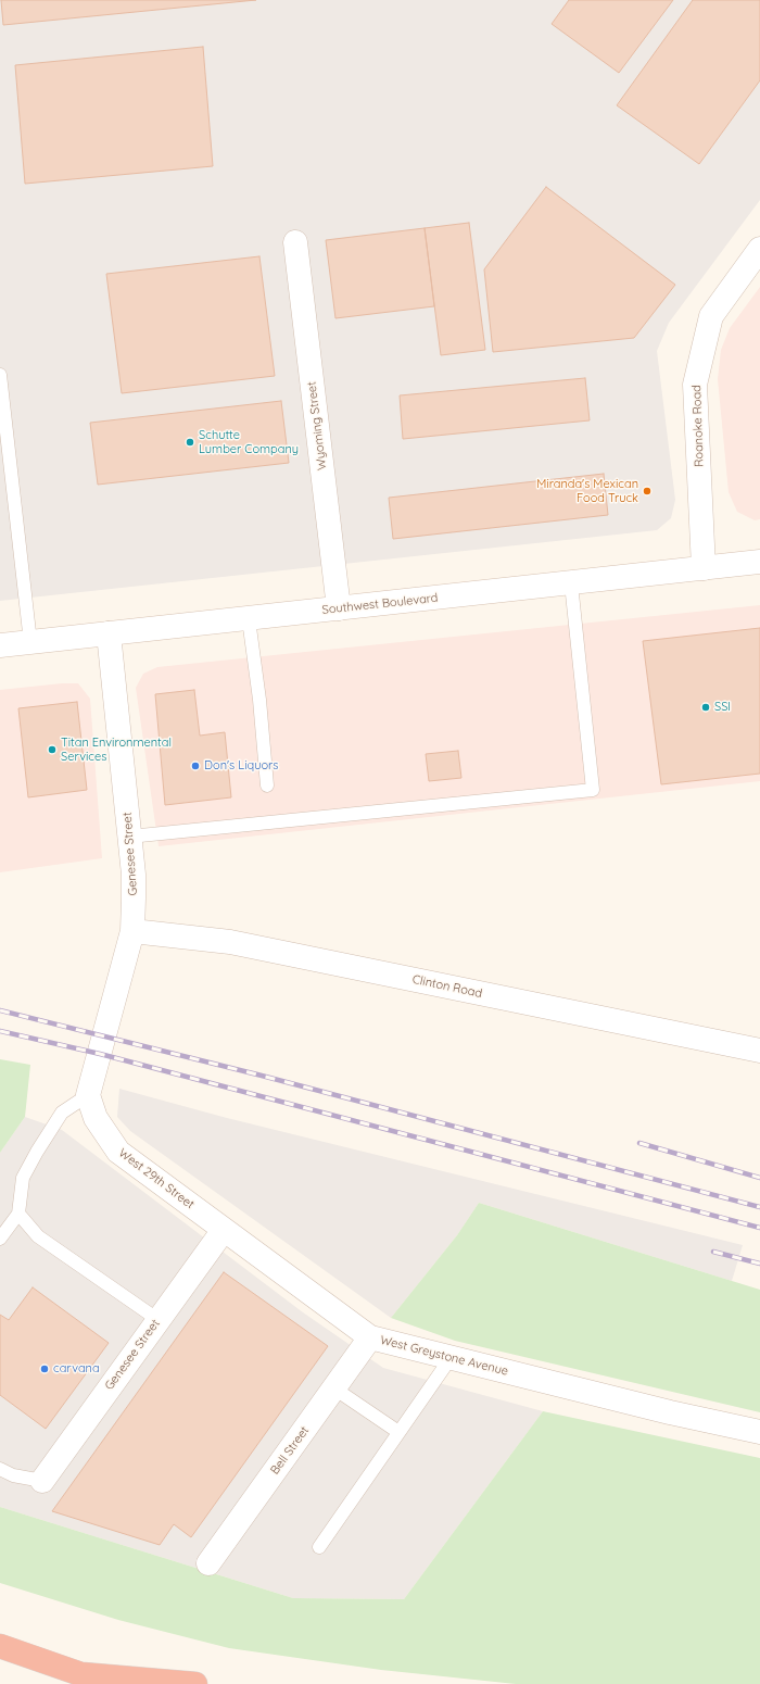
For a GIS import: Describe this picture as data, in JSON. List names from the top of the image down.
{
  "streets": {
    "street": [
      "Wyoming Street",
      "Roanoke Road",
      "Southwest Boulevard",
      "Genesee Street",
      "Clinton Road",
      "West 29th Street",
      "West Greystone Avenue",
      "Bell Street"
    ]
  },
  "crossings": [
    ["Wyoming Street", "Southwest Boulevard"],
    ["Roanoke Road", "Southwest Boulevard"],
    ["Southwest Boulevard", "Genesee Street"],
    ["Genesee Street", "Clinton Road"],
    ["Genesee Street", "West 29th Street"],
    ["Genesee Street", "West Greystone Avenue"],
    ["West 29th Street", "West Greystone Avenue"],
    ["West Greystone Avenue", "Bell Street"]
  ],
  "places": [
    "Schutte Lumber Company",
    "Miranda's Mexican Food Truck",
    "SSI",
    "Titan Environmental Services",
    "Don's Liquors",
    "carvana"
  ]
}
